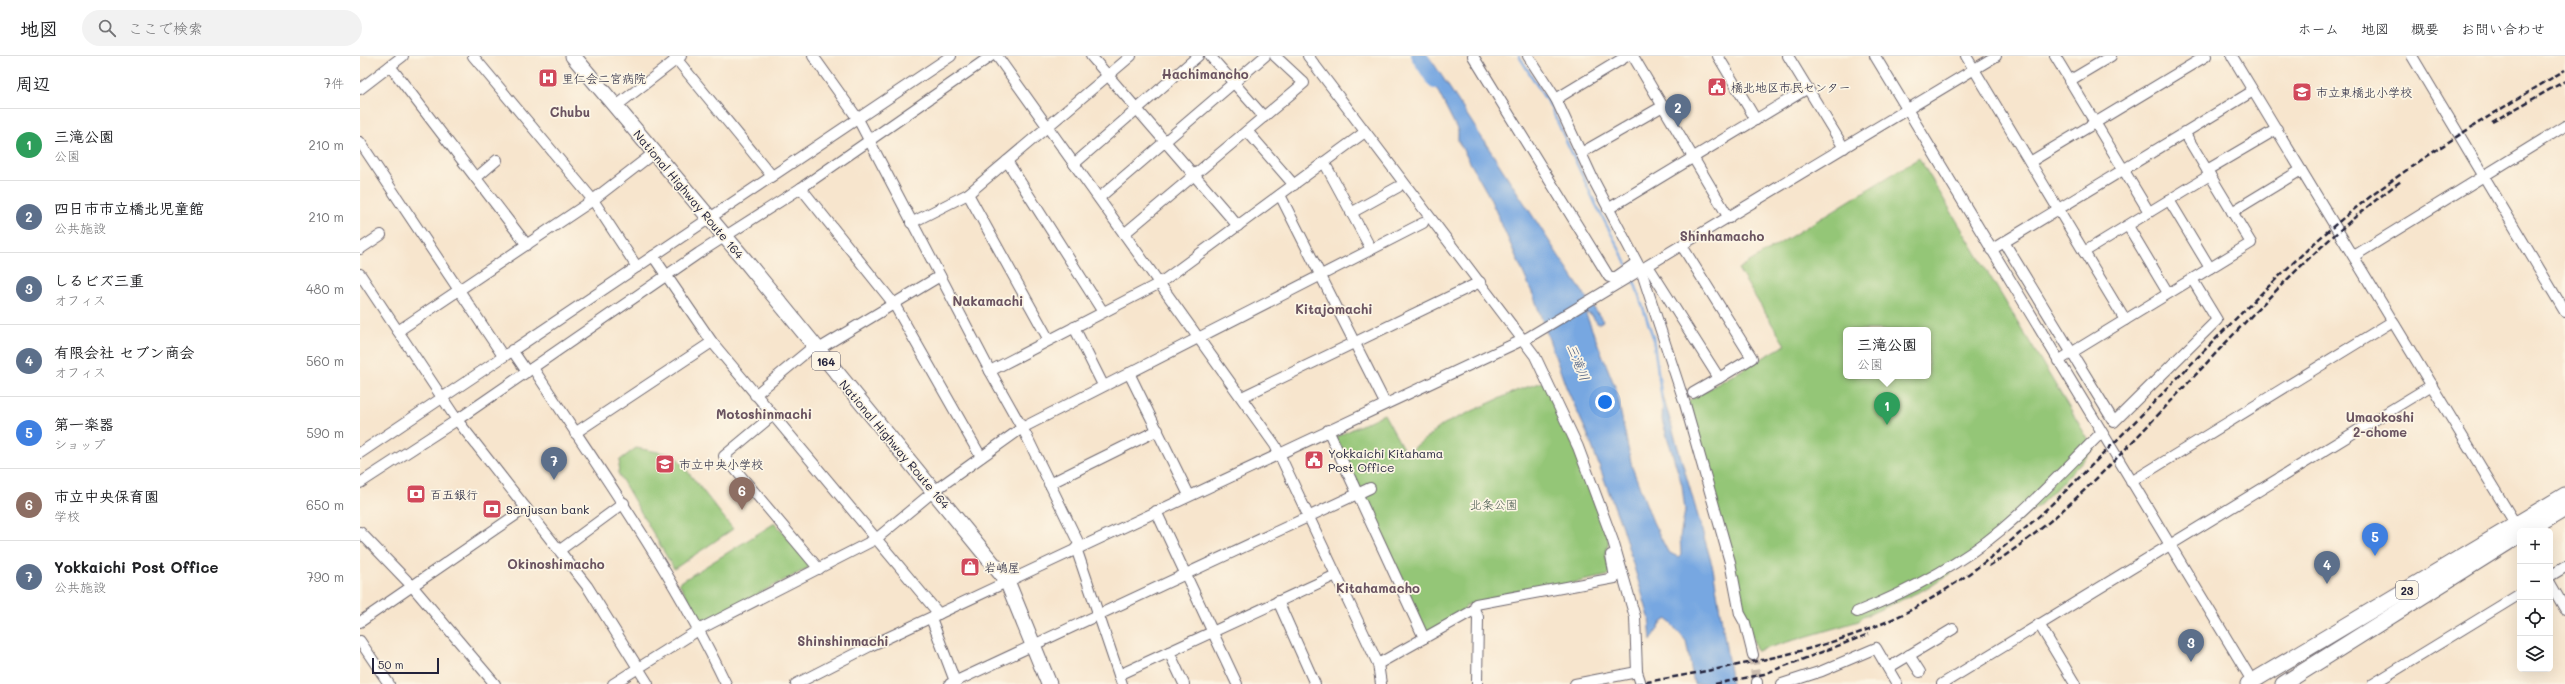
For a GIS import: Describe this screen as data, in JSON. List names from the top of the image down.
{
  "streets": {
    "highway": ["National Highway Route 164", "164", "23"]
  },
  "districts": [
    "Hachimancho",
    "Chubu",
    "Shinhamacho",
    "Nakamachi",
    "Kitajomachi",
    "Motoshinmachi",
    "Umaokoshi 2-chome",
    "Okinoshimacho",
    "Kitahamacho",
    "Shinshinmachi"
  ],
  "water": ["三滝川"],
  "parks": ["北条公園"],
  "places": {
    "hospital": ["里仁会二宮病院"],
    "public building": ["橋北地区市民センター", "Yokkaichi Kitahama Post Office"],
    "school or university": ["市立東橋北小学校", "市立中央小学校"],
    "bank": ["百五銀行", "Sanjusan bank"],
    "shop": ["岩嶋屋"]
  },
  "scale_bar": "50 m",
  "page": {
    "header": "地図",
    "search": "ここで検索",
    "nav": [
      "ホーム",
      "地図",
      "概要",
      "お問い合わせ"
    ],
    "heading": ["周辺", "7件"],
    "pins": [
      "2",
      "1",
      "7",
      "6",
      "5",
      "4",
      "3"
    ],
    "list": [
      {
        "mark": "1",
        "name": "三滝公園",
        "note": "公園",
        "value": "210 m"
      },
      {
        "mark": "2",
        "name": "四日市市立橋北児童館",
        "note": "公共施設",
        "value": "210 m"
      },
      {
        "mark": "3",
        "name": "しるビズ三重",
        "note": "オフィス",
        "value": "480 m"
      },
      {
        "mark": "4",
        "name": "有限会社 セブン商会",
        "note": "オフィス",
        "value": "560 m"
      },
      {
        "mark": "5",
        "name": "第一楽器",
        "note": "ショップ",
        "value": "590 m"
      },
      {
        "mark": "6",
        "name": "市立中央保育園",
        "note": "学校",
        "value": "650 m"
      },
      {
        "mark": "7",
        "name": "Yokkaichi Post Office",
        "note": "公共施設",
        "value": "790 m"
      }
    ],
    "popup": ["三滝公園", "公園"],
    "map_buttons": ["+", "−"],
    "scale": "50 m"
  }
}
